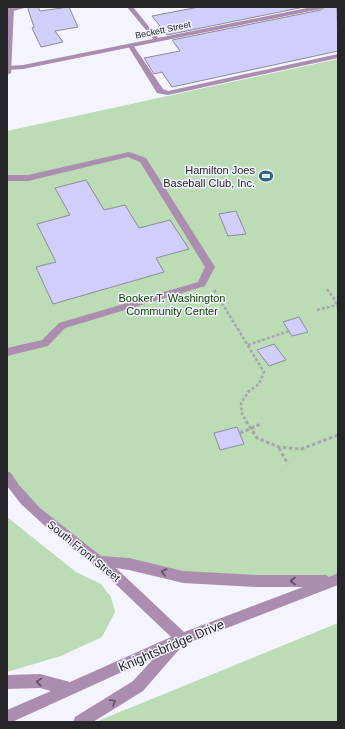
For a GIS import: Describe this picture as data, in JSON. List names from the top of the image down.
{
  "streets": {
    "street": ["Beckett Street", "South Front Street", "Knightsbridge Drive"]
  },
  "crossings": [
    ["South Front Street", "Knightsbridge Drive"]
  ],
  "parks": ["Booker T. Washington Community Center"],
  "places": {
    "sports": ["Hamilton Joes Baseball Club, Inc."]
  }
}
